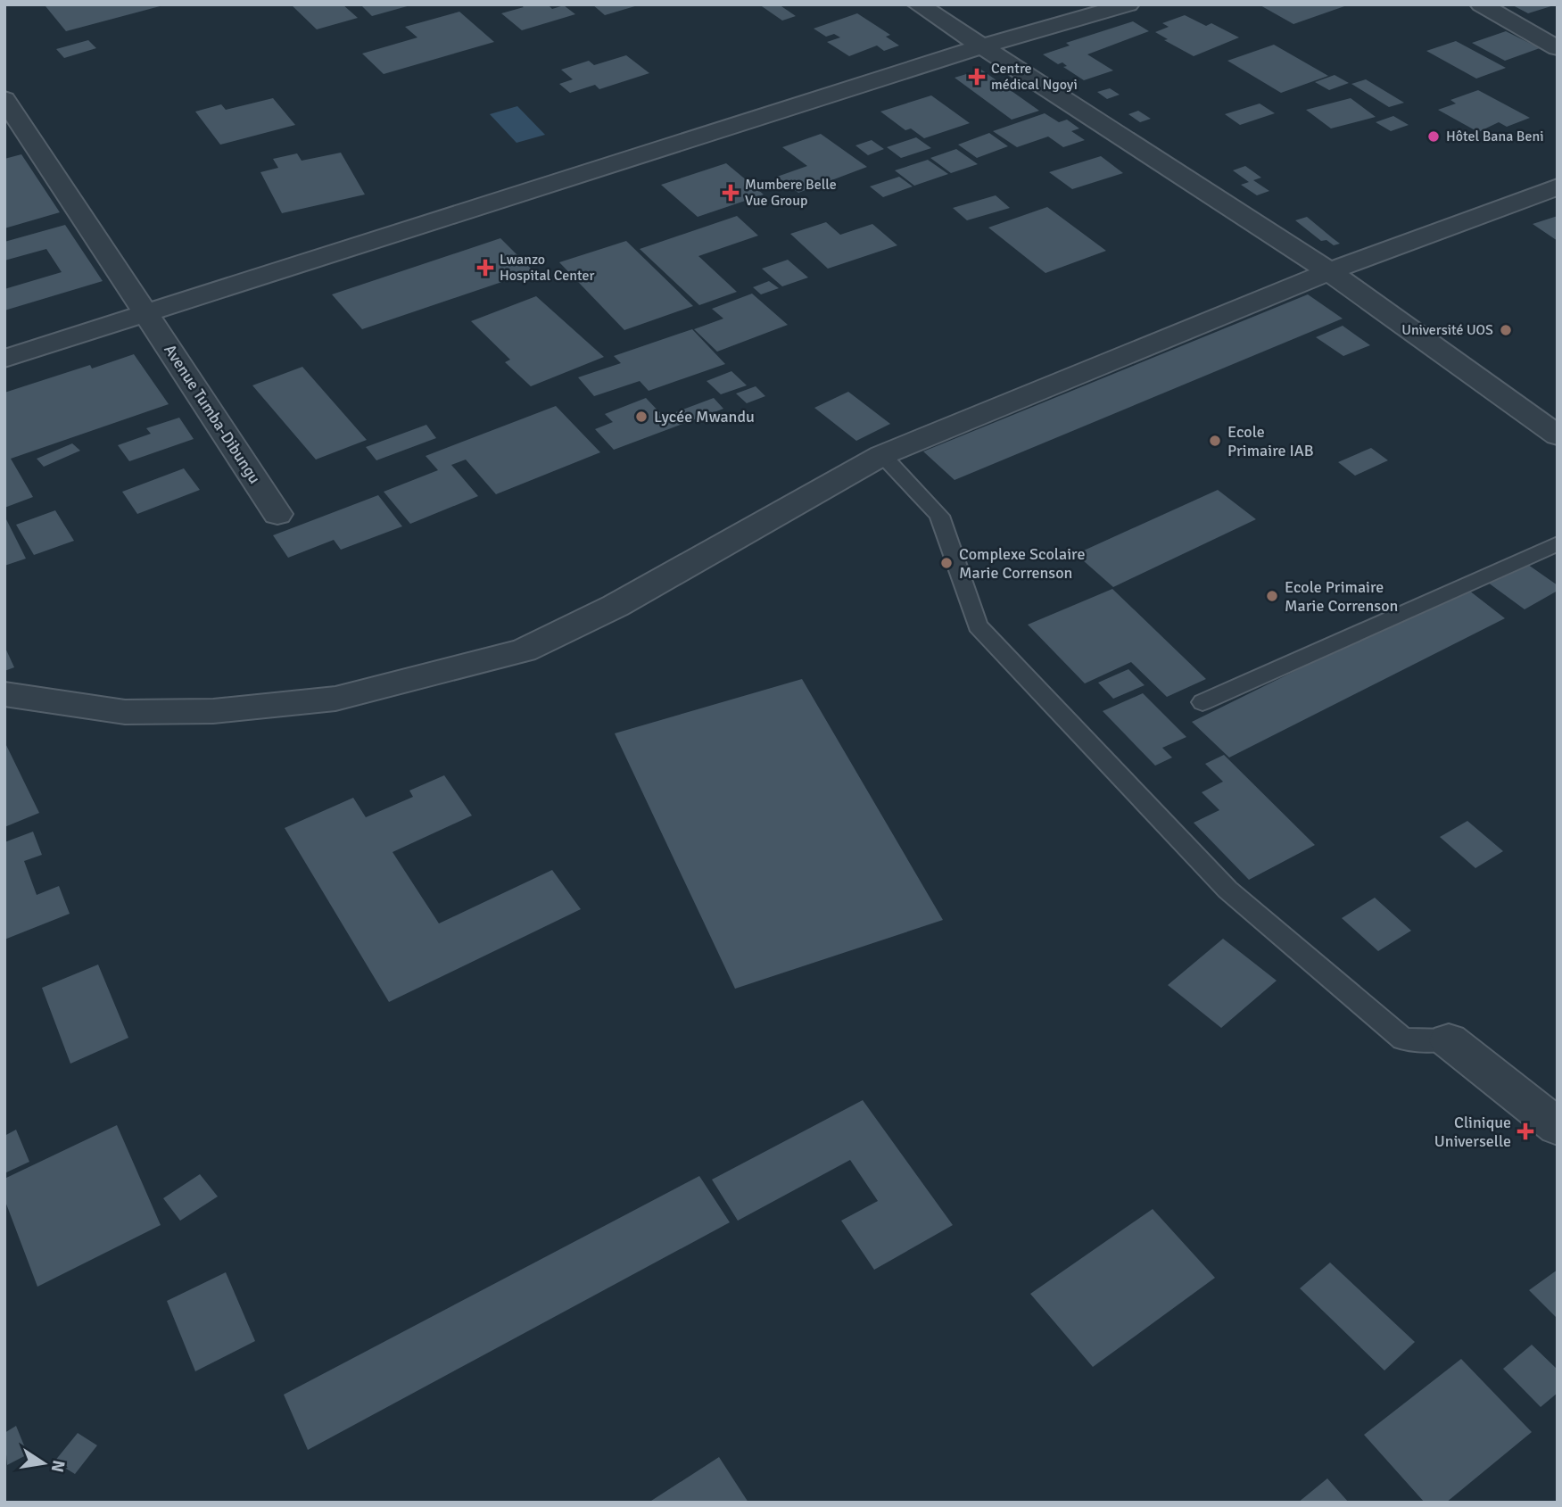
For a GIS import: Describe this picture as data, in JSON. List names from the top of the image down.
{
  "streets": {
    "street": ["Avenue Tumba-Dibungu"]
  },
  "places": {
    "health": [
      "Centre médical Ngoyi",
      "Mumbere Belle Vue Group",
      "Lwanzo Hospital Center",
      "Clinique Universelle"
    ],
    "other": [
      "Hôtel Bana Beni",
      "Université UOS",
      "Lycée Mwandu",
      "Ecole Primaire IAB",
      "Complexe Scolaire Marie Correnson",
      "Ecole Primaire Marie Correnson"
    ]
  },
  "north": "right"
}
